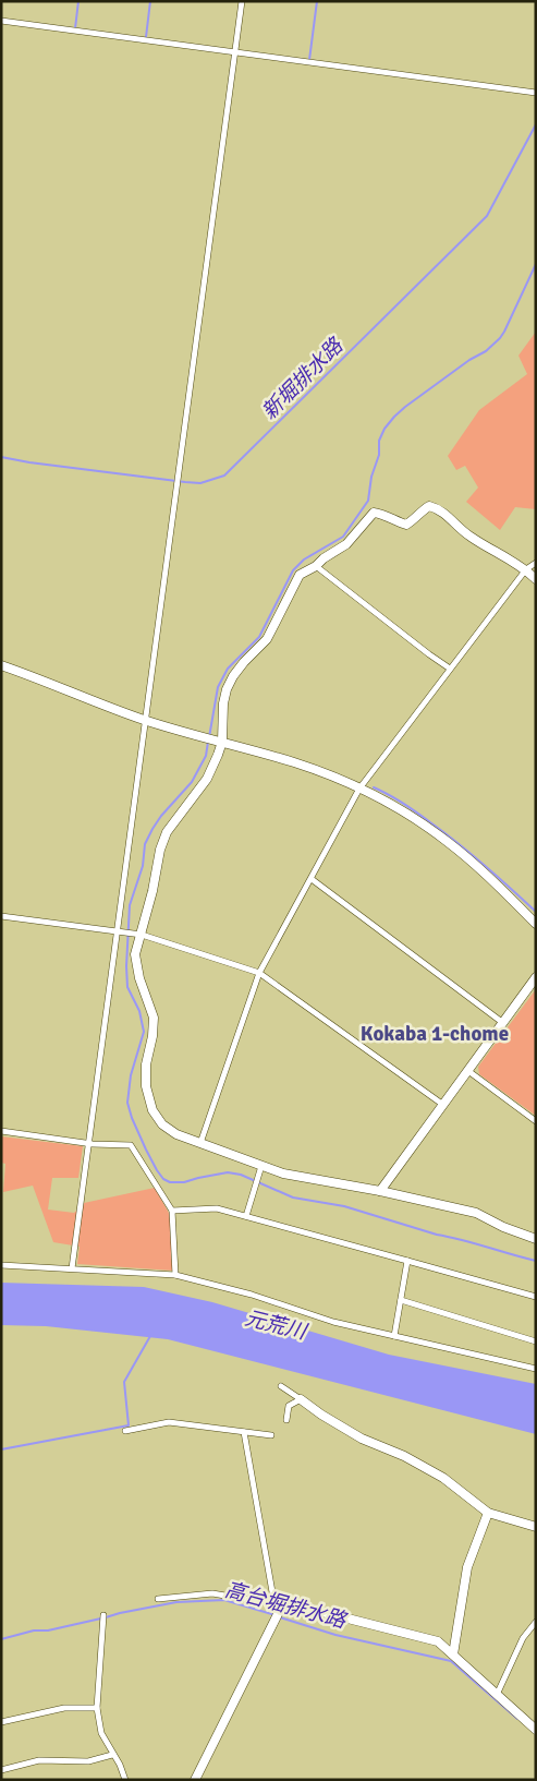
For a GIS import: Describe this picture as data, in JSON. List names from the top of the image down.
{
  "districts": ["Kokaba 1-chome"],
  "water": ["新堀排水路", "元荒川", "高台堀排水路"]
}
